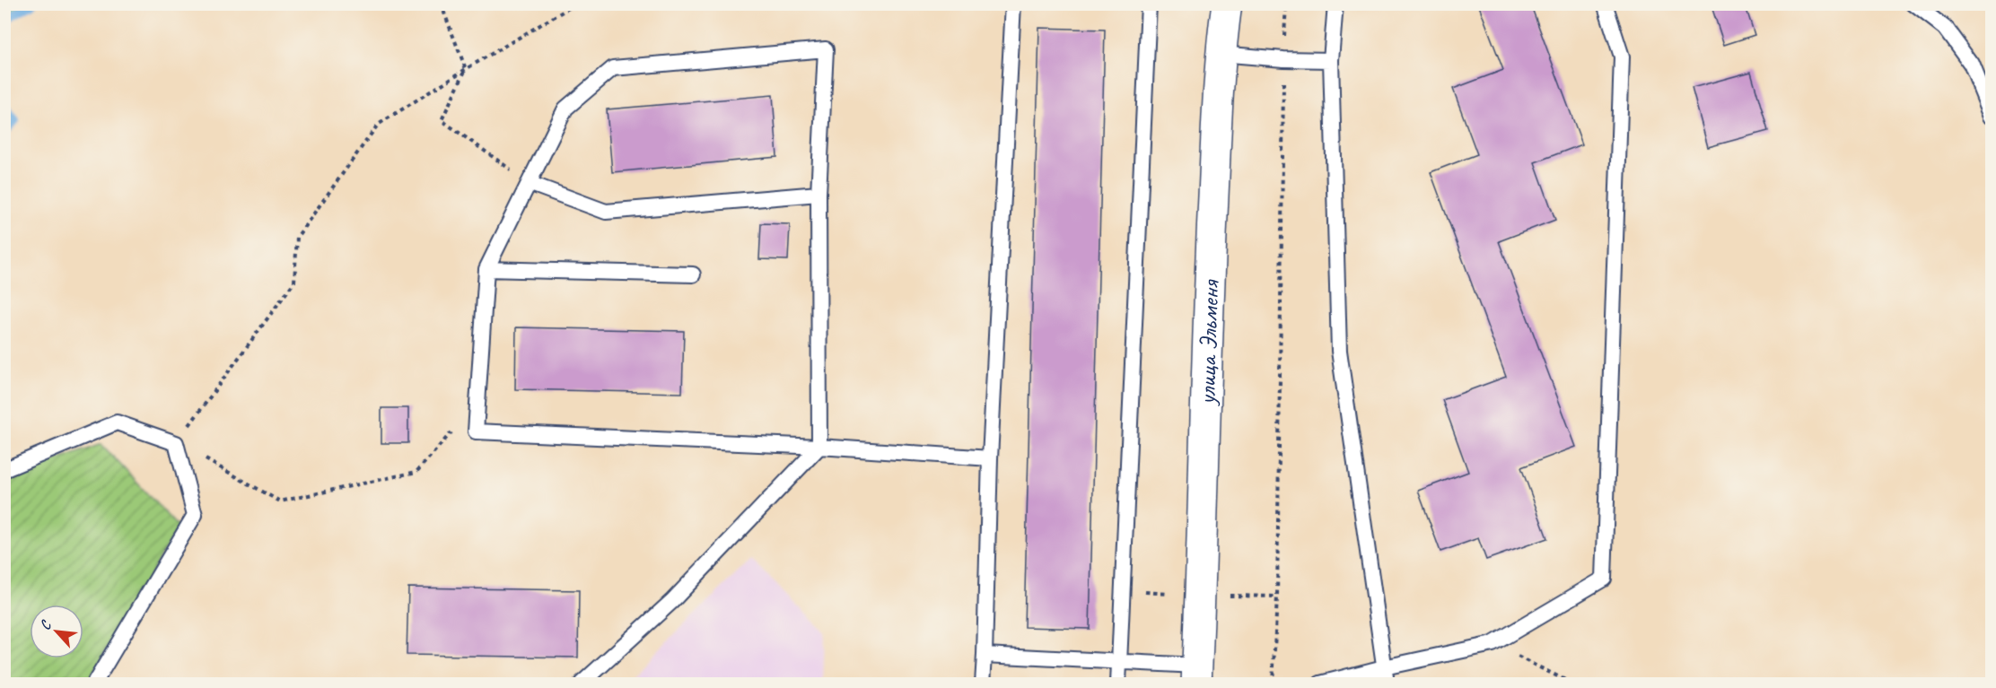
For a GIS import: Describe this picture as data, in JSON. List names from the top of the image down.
{
  "streets": {
    "street": ["улица Эльменя"]
  },
  "north": "top left"
}
